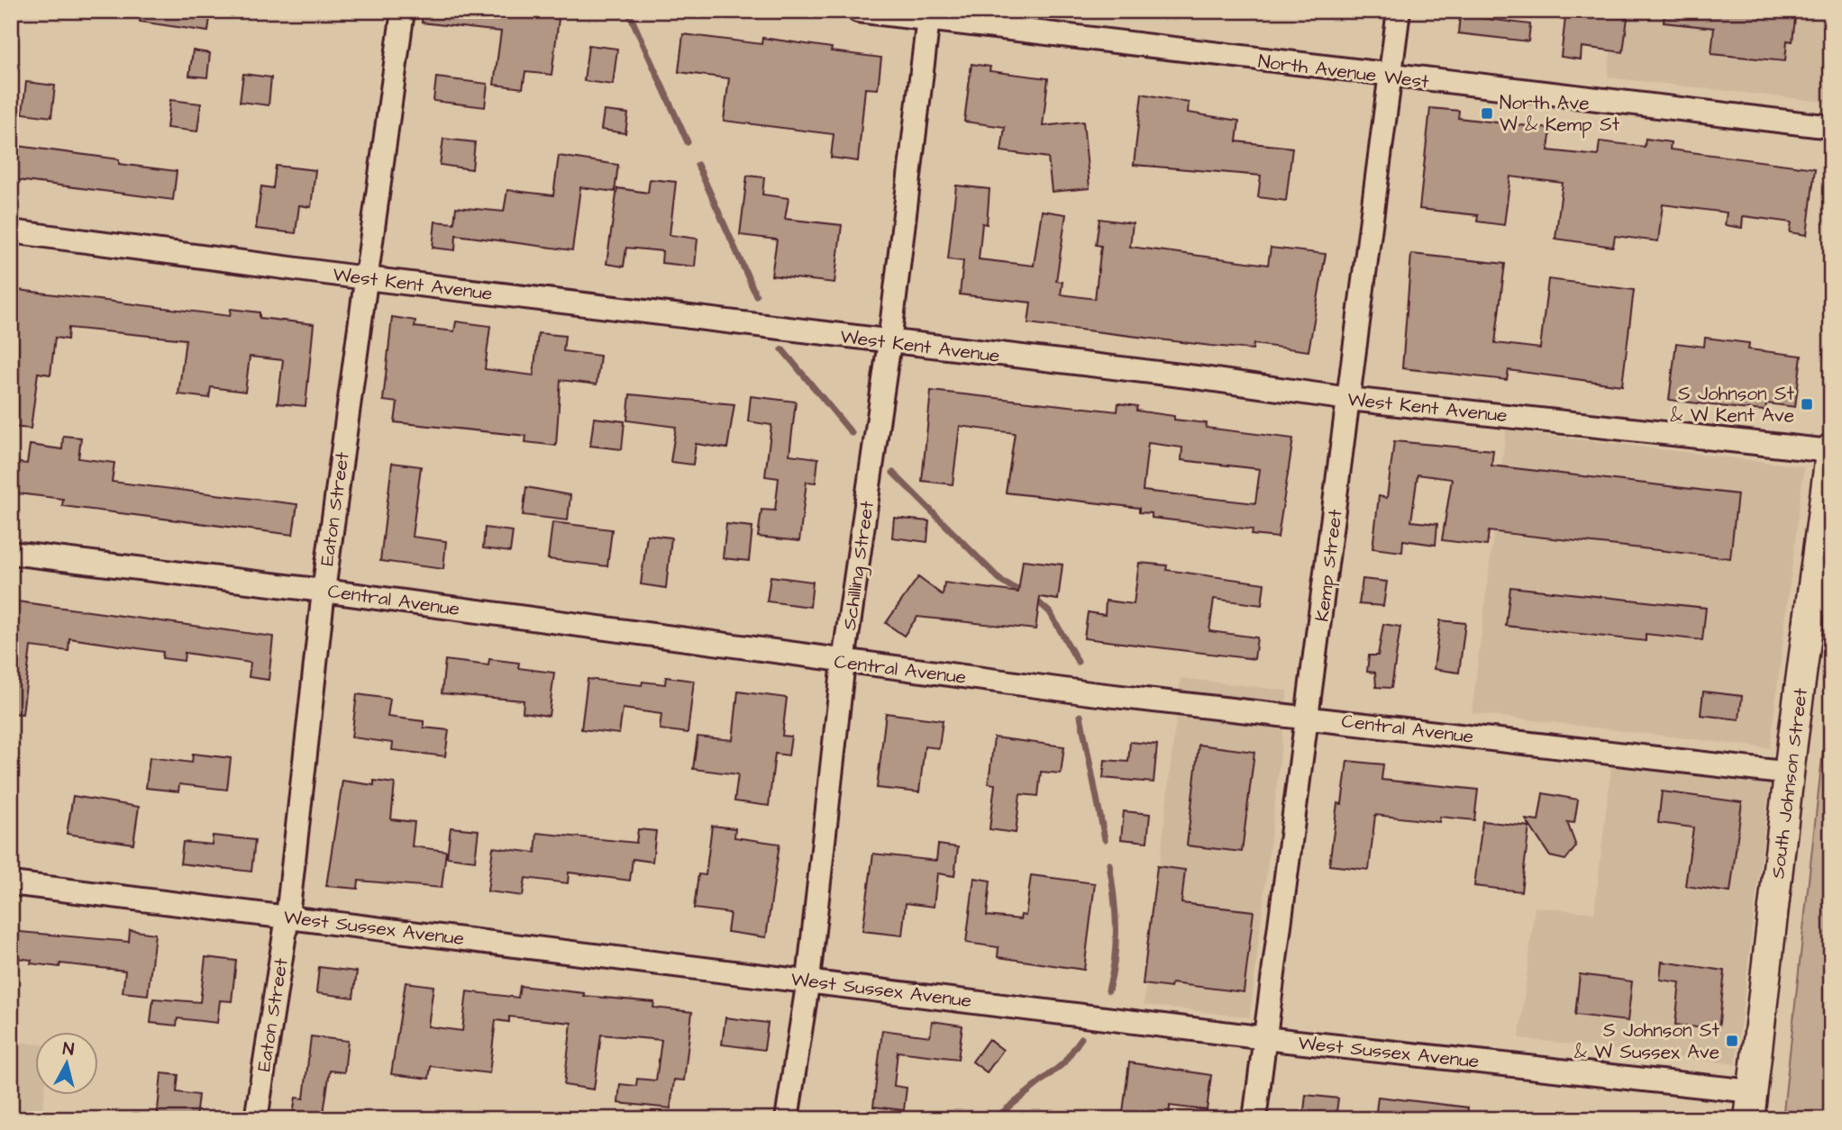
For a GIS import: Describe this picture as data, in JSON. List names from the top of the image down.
{
  "streets": {
    "street": [
      "North Avenue West",
      "West Kent Avenue",
      "Eaton Street",
      "Schilling Street",
      "Kemp Street",
      "Central Avenue",
      "South Johnson Street",
      "West Sussex Avenue"
    ]
  },
  "crossings": [
    ["North Avenue West", "Schilling Street"],
    ["North Avenue West", "Kemp Street"],
    ["West Kent Avenue", "Eaton Street"],
    ["West Kent Avenue", "Schilling Street"],
    ["West Kent Avenue", "Kemp Street"],
    ["West Kent Avenue", "South Johnson Street"],
    ["Eaton Street", "Central Avenue"],
    ["Eaton Street", "West Sussex Avenue"],
    ["Schilling Street", "Central Avenue"],
    ["Schilling Street", "West Sussex Avenue"],
    ["Kemp Street", "Central Avenue"],
    ["Kemp Street", "West Sussex Avenue"],
    ["Central Avenue", "South Johnson Street"],
    ["South Johnson Street", "West Sussex Avenue"]
  ],
  "places": {
    "transit": ["North Ave W & Kemp St", "S Johnson St & W Kent Ave", "S Johnson St & W Sussex Ave"]
  },
  "north": "top"
}
